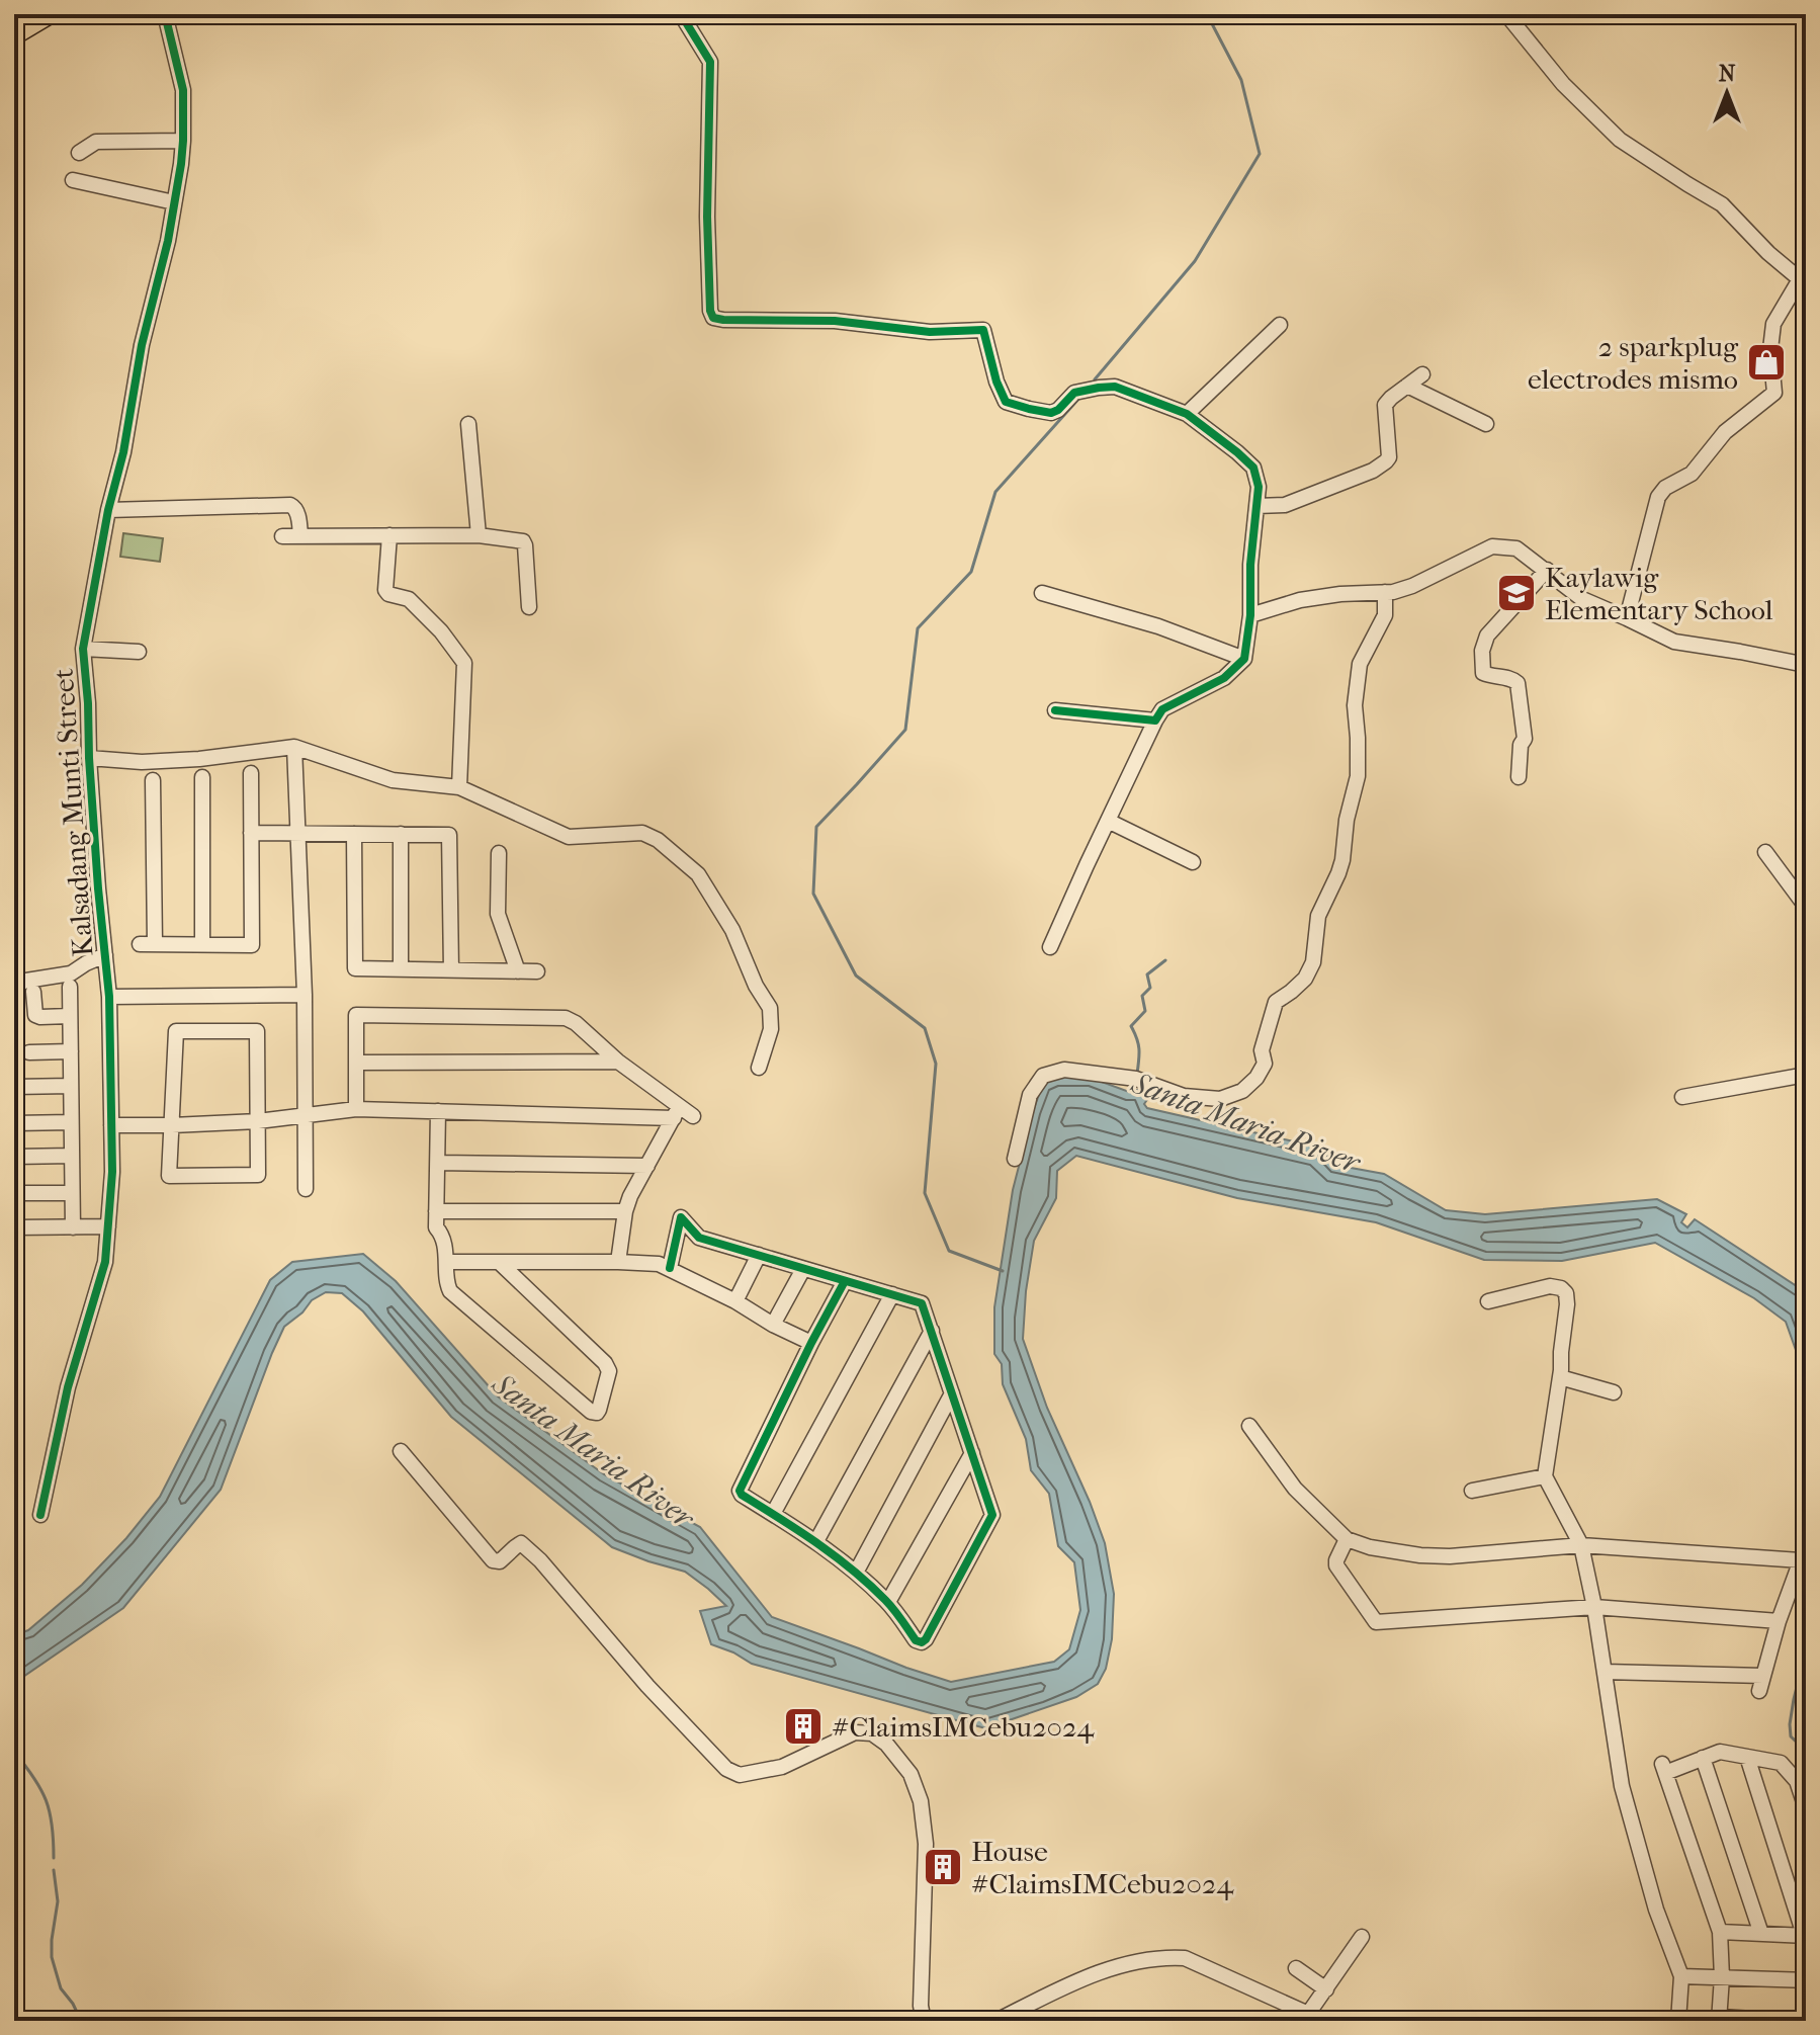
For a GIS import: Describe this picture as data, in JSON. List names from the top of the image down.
{
  "streets": {
    "street": ["Kalsadang Munti Street"]
  },
  "water": ["Santa Maria River"],
  "places": {
    "shop": ["2 sparkplug electrodes mismo"],
    "school or university": ["Kaylawig Elementary School"],
    "building": ["#ClaimsIMCebu2024", "House #ClaimsIMCebu2024"]
  },
  "north": "top"
}
